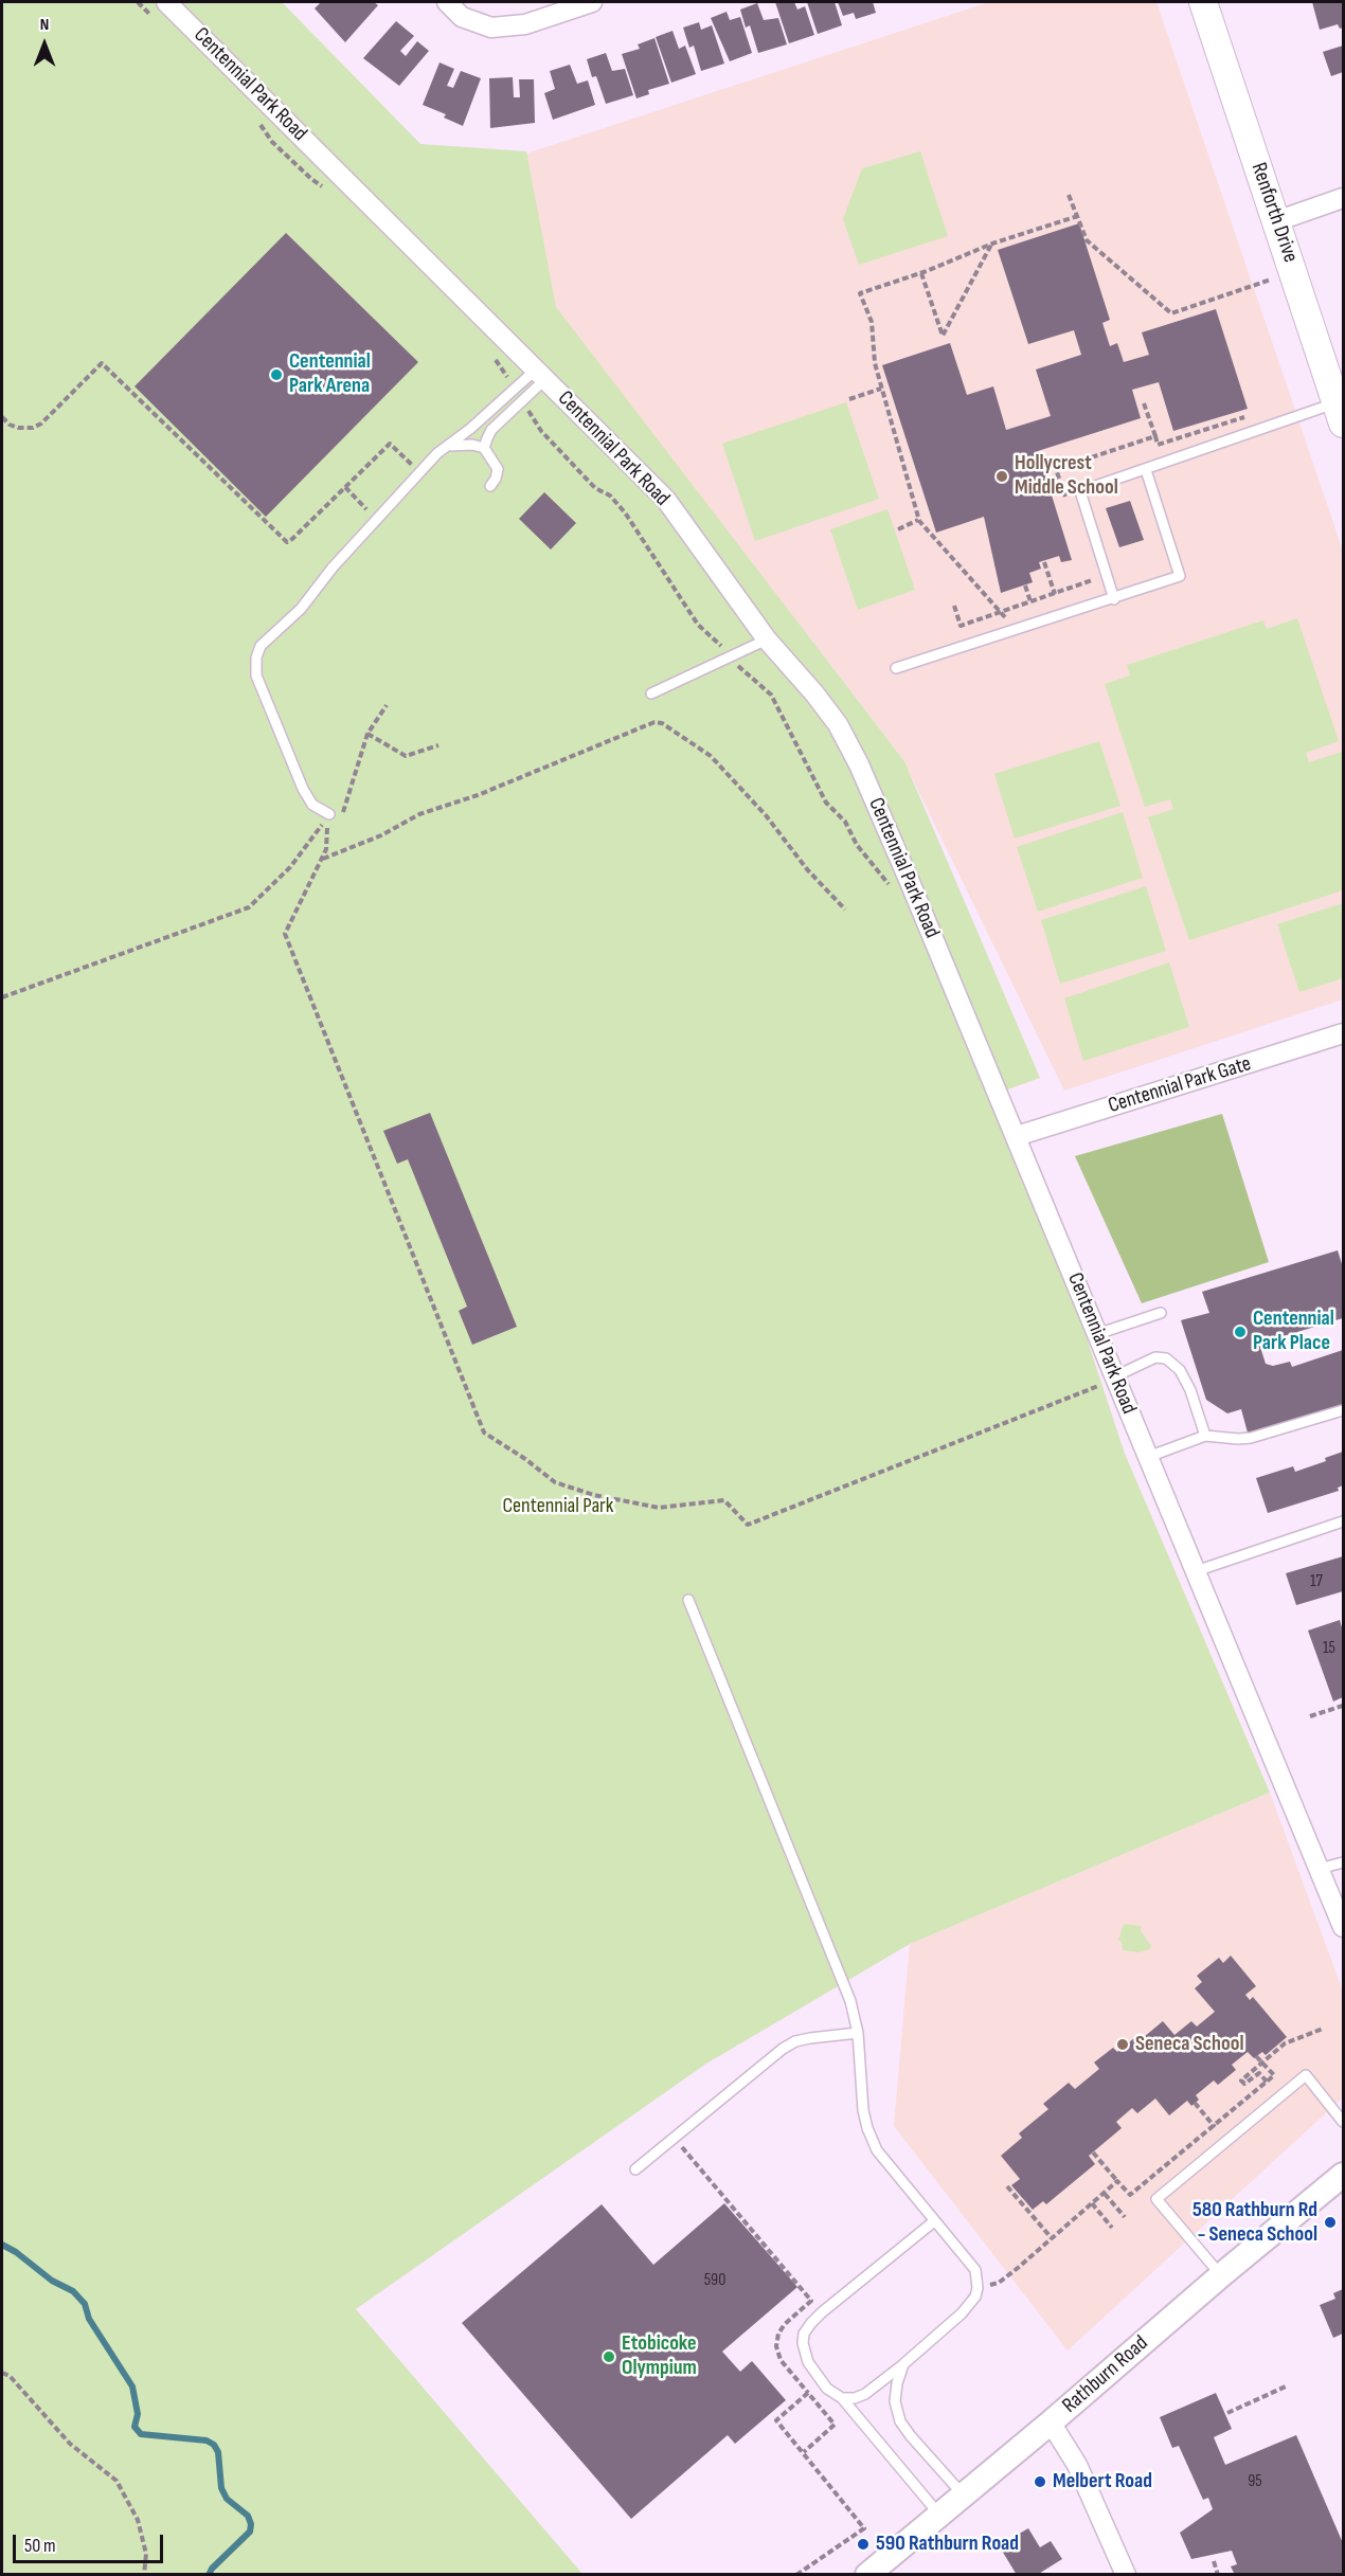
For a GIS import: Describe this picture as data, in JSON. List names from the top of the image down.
{
  "streets": {
    "main road": ["Renforth Drive"],
    "street": ["Centennial Park Road", "Centennial Park Gate", "Rathburn Road"]
  },
  "crossings": [
    ["Centennial Park Road", "Centennial Park Gate"]
  ],
  "parks": ["Centennial Park"],
  "places": [
    "Centennial Park Arena",
    "Hollycrest Middle School",
    "Centennial Park Place",
    "Seneca School",
    "580 Rathburn Rd - Seneca School",
    "Etobicoke Olympium",
    "Melbert Road",
    "590 Rathburn Road"
  ],
  "house_numbers": [
    "17",
    "15",
    "590",
    "95"
  ],
  "scale_bar": "50 m",
  "north": "top"
}
